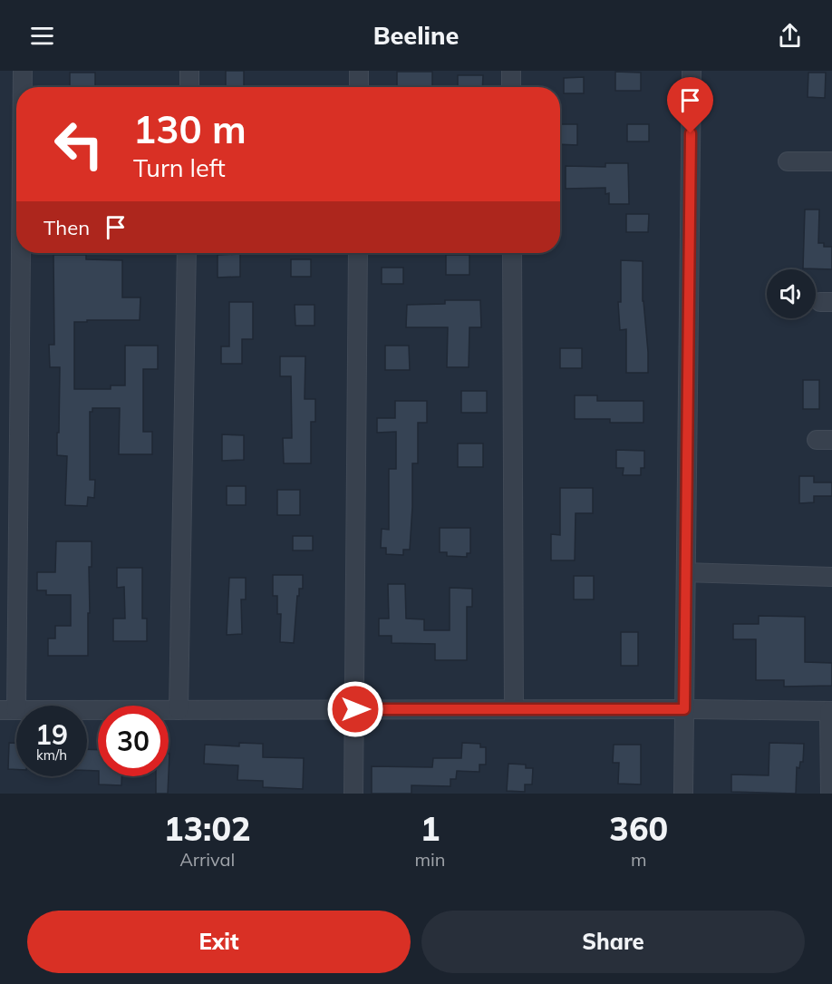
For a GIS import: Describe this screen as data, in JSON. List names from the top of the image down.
{
  "page": {
    "header": "Beeline",
    "turn": ["130 m", "Turn left"],
    "then": "Then",
    "speed": "19 km/h",
    "limit": "30",
    "eta": [
      "13:02",
      "Arrival",
      "1",
      "min",
      "360",
      "m"
    ],
    "buttons": ["Exit", "Share"]
  }
}
